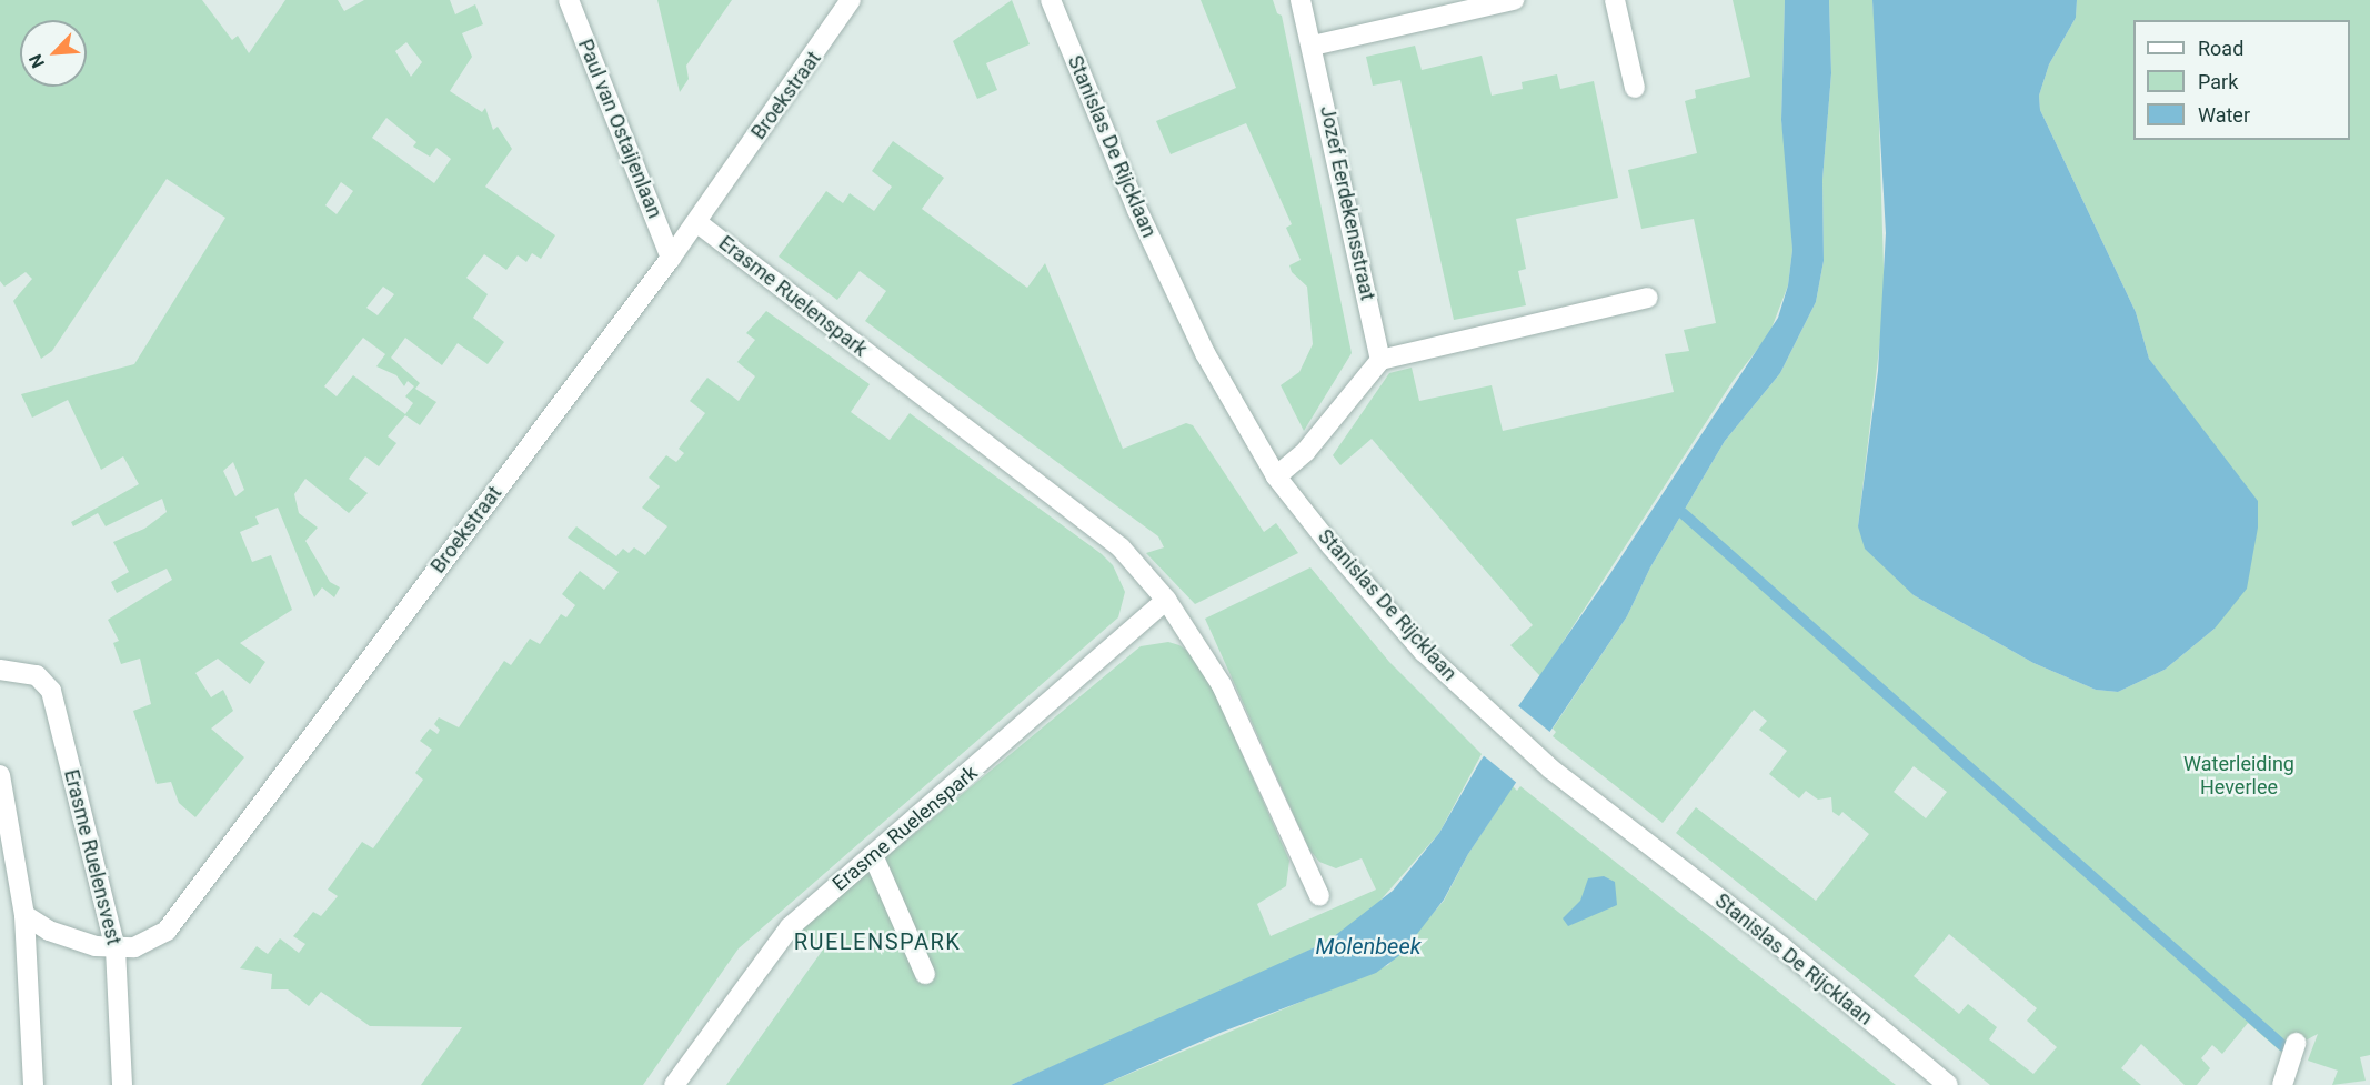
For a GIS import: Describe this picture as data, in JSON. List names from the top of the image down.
{
  "streets": {
    "street": [
      "Broekstraat",
      "Paul van Ostaijenlaan",
      "Stanislas De Rijcklaan",
      "Jozef Eerdekensstraat",
      "Erasme Ruelenspark",
      "Erasme Ruelensvest"
    ]
  },
  "crossings": [
    ["Broekstraat", "Paul van Ostaijenlaan"],
    ["Broekstraat", "Erasme Ruelenspark"],
    ["Broekstraat", "Erasme Ruelensvest"]
  ],
  "districts": ["RUELENSPARK"],
  "water": ["Molenbeek"],
  "parks": ["Waterleiding Heverlee"],
  "legend": ["Road", "Park", "Water"],
  "north": "bottom left"
}
